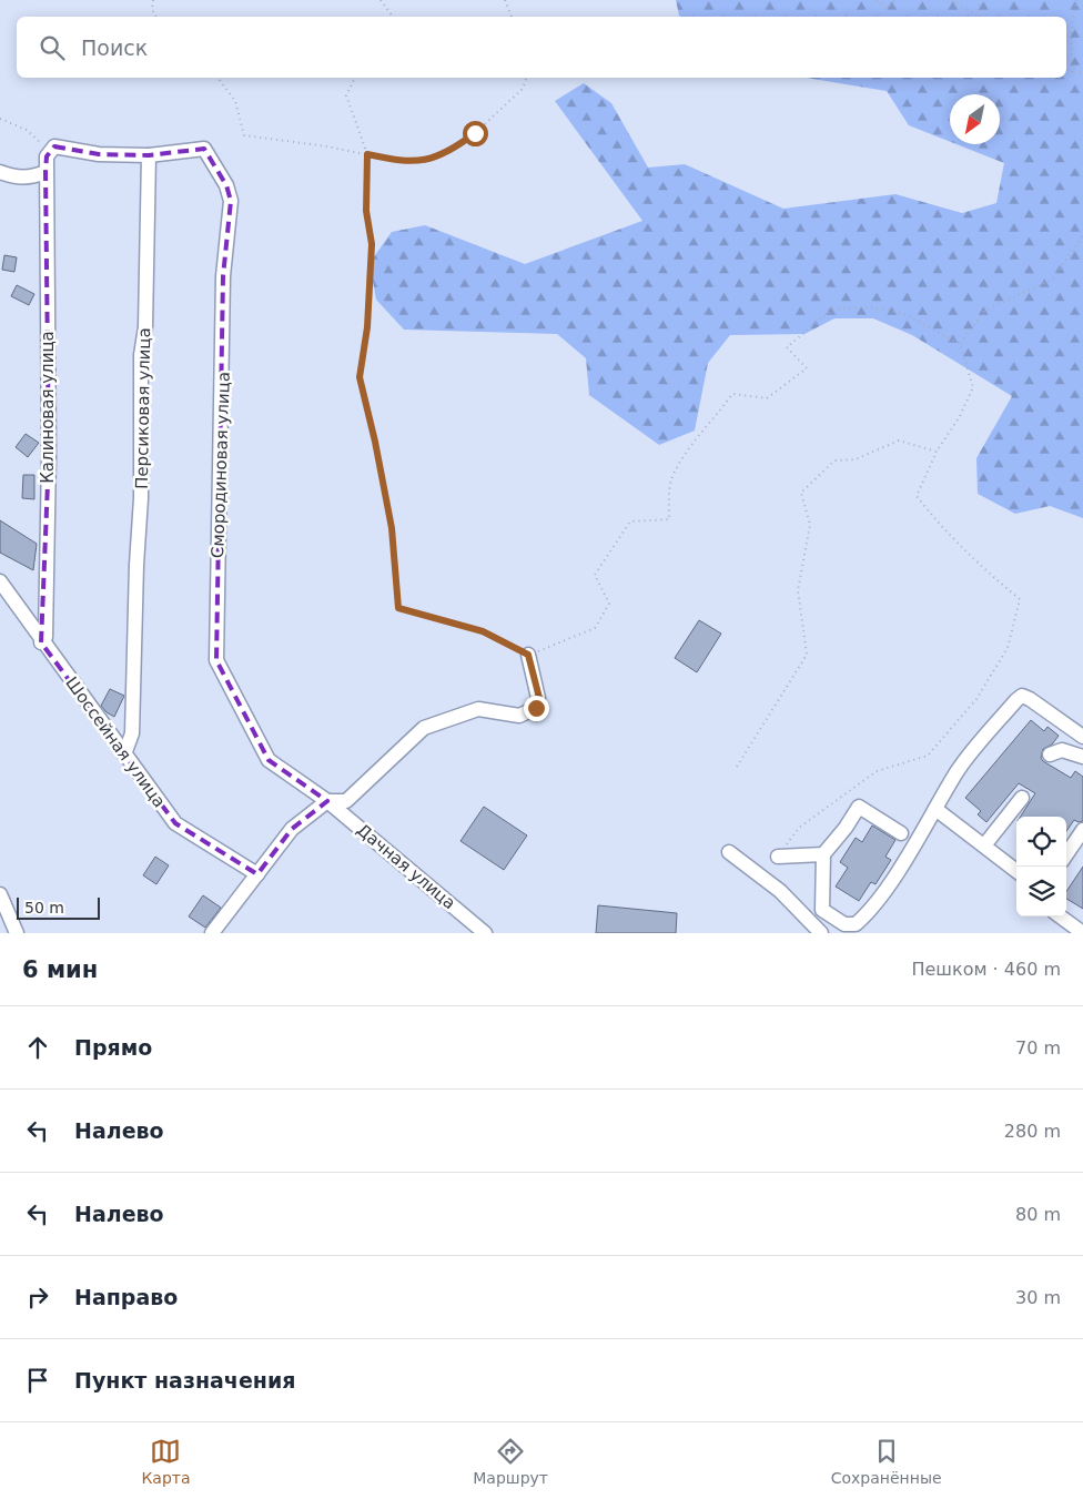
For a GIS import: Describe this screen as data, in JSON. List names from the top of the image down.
{
  "streets": {
    "street": [
      "Калиновая улица",
      "Персиковая улица",
      "Смородиновая улица",
      "Шоссейная улица",
      "Дачная улица"
    ]
  },
  "crossings": [
    ["Калиновая улица", "Шоссейная улица"],
    ["Персиковая улица", "Смородиновая улица"],
    ["Персиковая улица", "Шоссейная улица"],
    ["Смородиновая улица", "Дачная улица"]
  ],
  "scale_bar": "50 m",
  "north": "bottom left",
  "page": {
    "search": "Поиск",
    "scale": "50 m",
    "heading": ["6 мин", "Пешком · 460 m"],
    "list": [
      ["Прямо", "70 m"],
      ["Налево", "280 m"],
      ["Налево", "80 m"],
      ["Направо", "30 m"],
      "Пункт назначения"
    ],
    "nav": ["Карта", "Маршрут", "Сохранённые"]
  }
}
